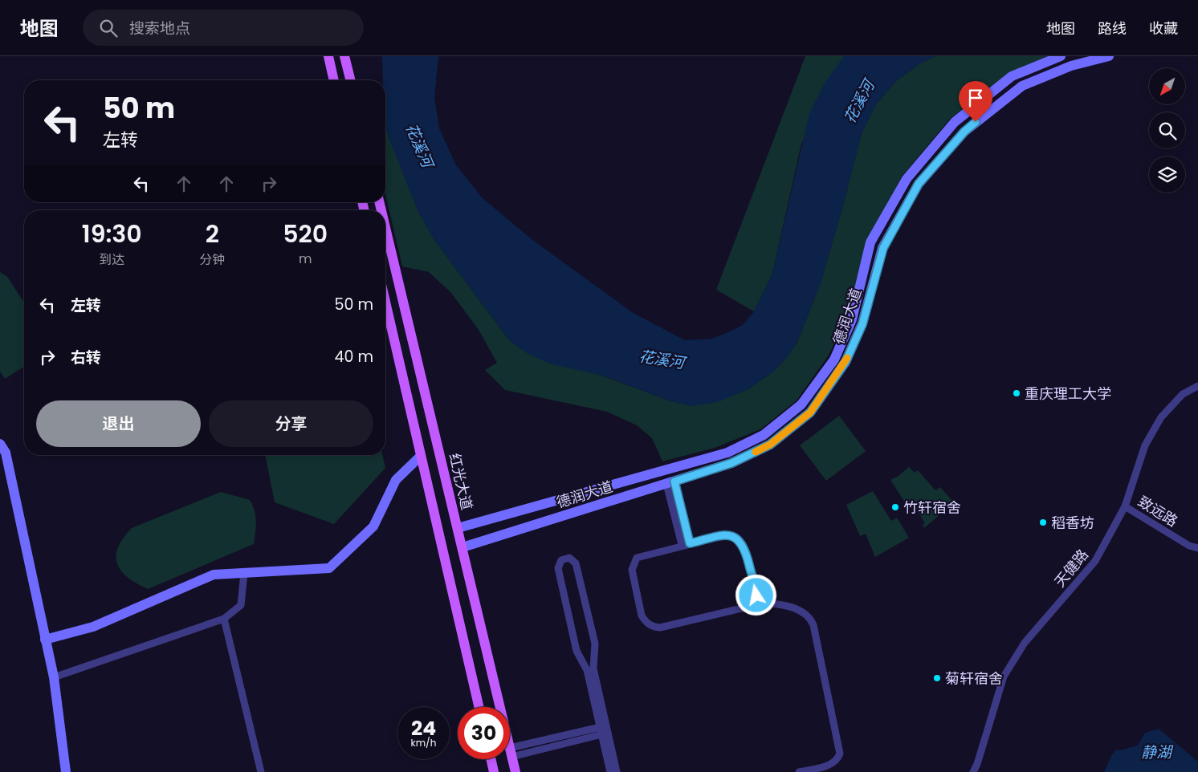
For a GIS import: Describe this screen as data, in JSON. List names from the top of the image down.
{
  "streets": {
    "main road": ["德润大道", "红光大道"],
    "street": ["致远路", "天健路"]
  },
  "crossings": [
    ["德润大道", "红光大道"],
    ["致远路", "天健路"]
  ],
  "water": ["花溪河", "静湖"],
  "places": [
    "重庆理工大学",
    "竹轩宿舍",
    "稻香坊",
    "菊轩宿舍"
  ],
  "north": "bottom left",
  "page": {
    "header": "地图",
    "search": "搜索地点",
    "nav": ["地图", "路线", "收藏"],
    "turn": ["50 m", "左转"],
    "eta": [
      "19:30",
      "到达",
      "2",
      "分钟",
      "520",
      "m"
    ],
    "list": [
      {
        "name": "左转",
        "value": "50 m"
      },
      {
        "name": "右转",
        "value": "40 m"
      }
    ],
    "buttons": ["退出", "分享"],
    "speed": "24 km/h",
    "limit": "30"
  }
}
